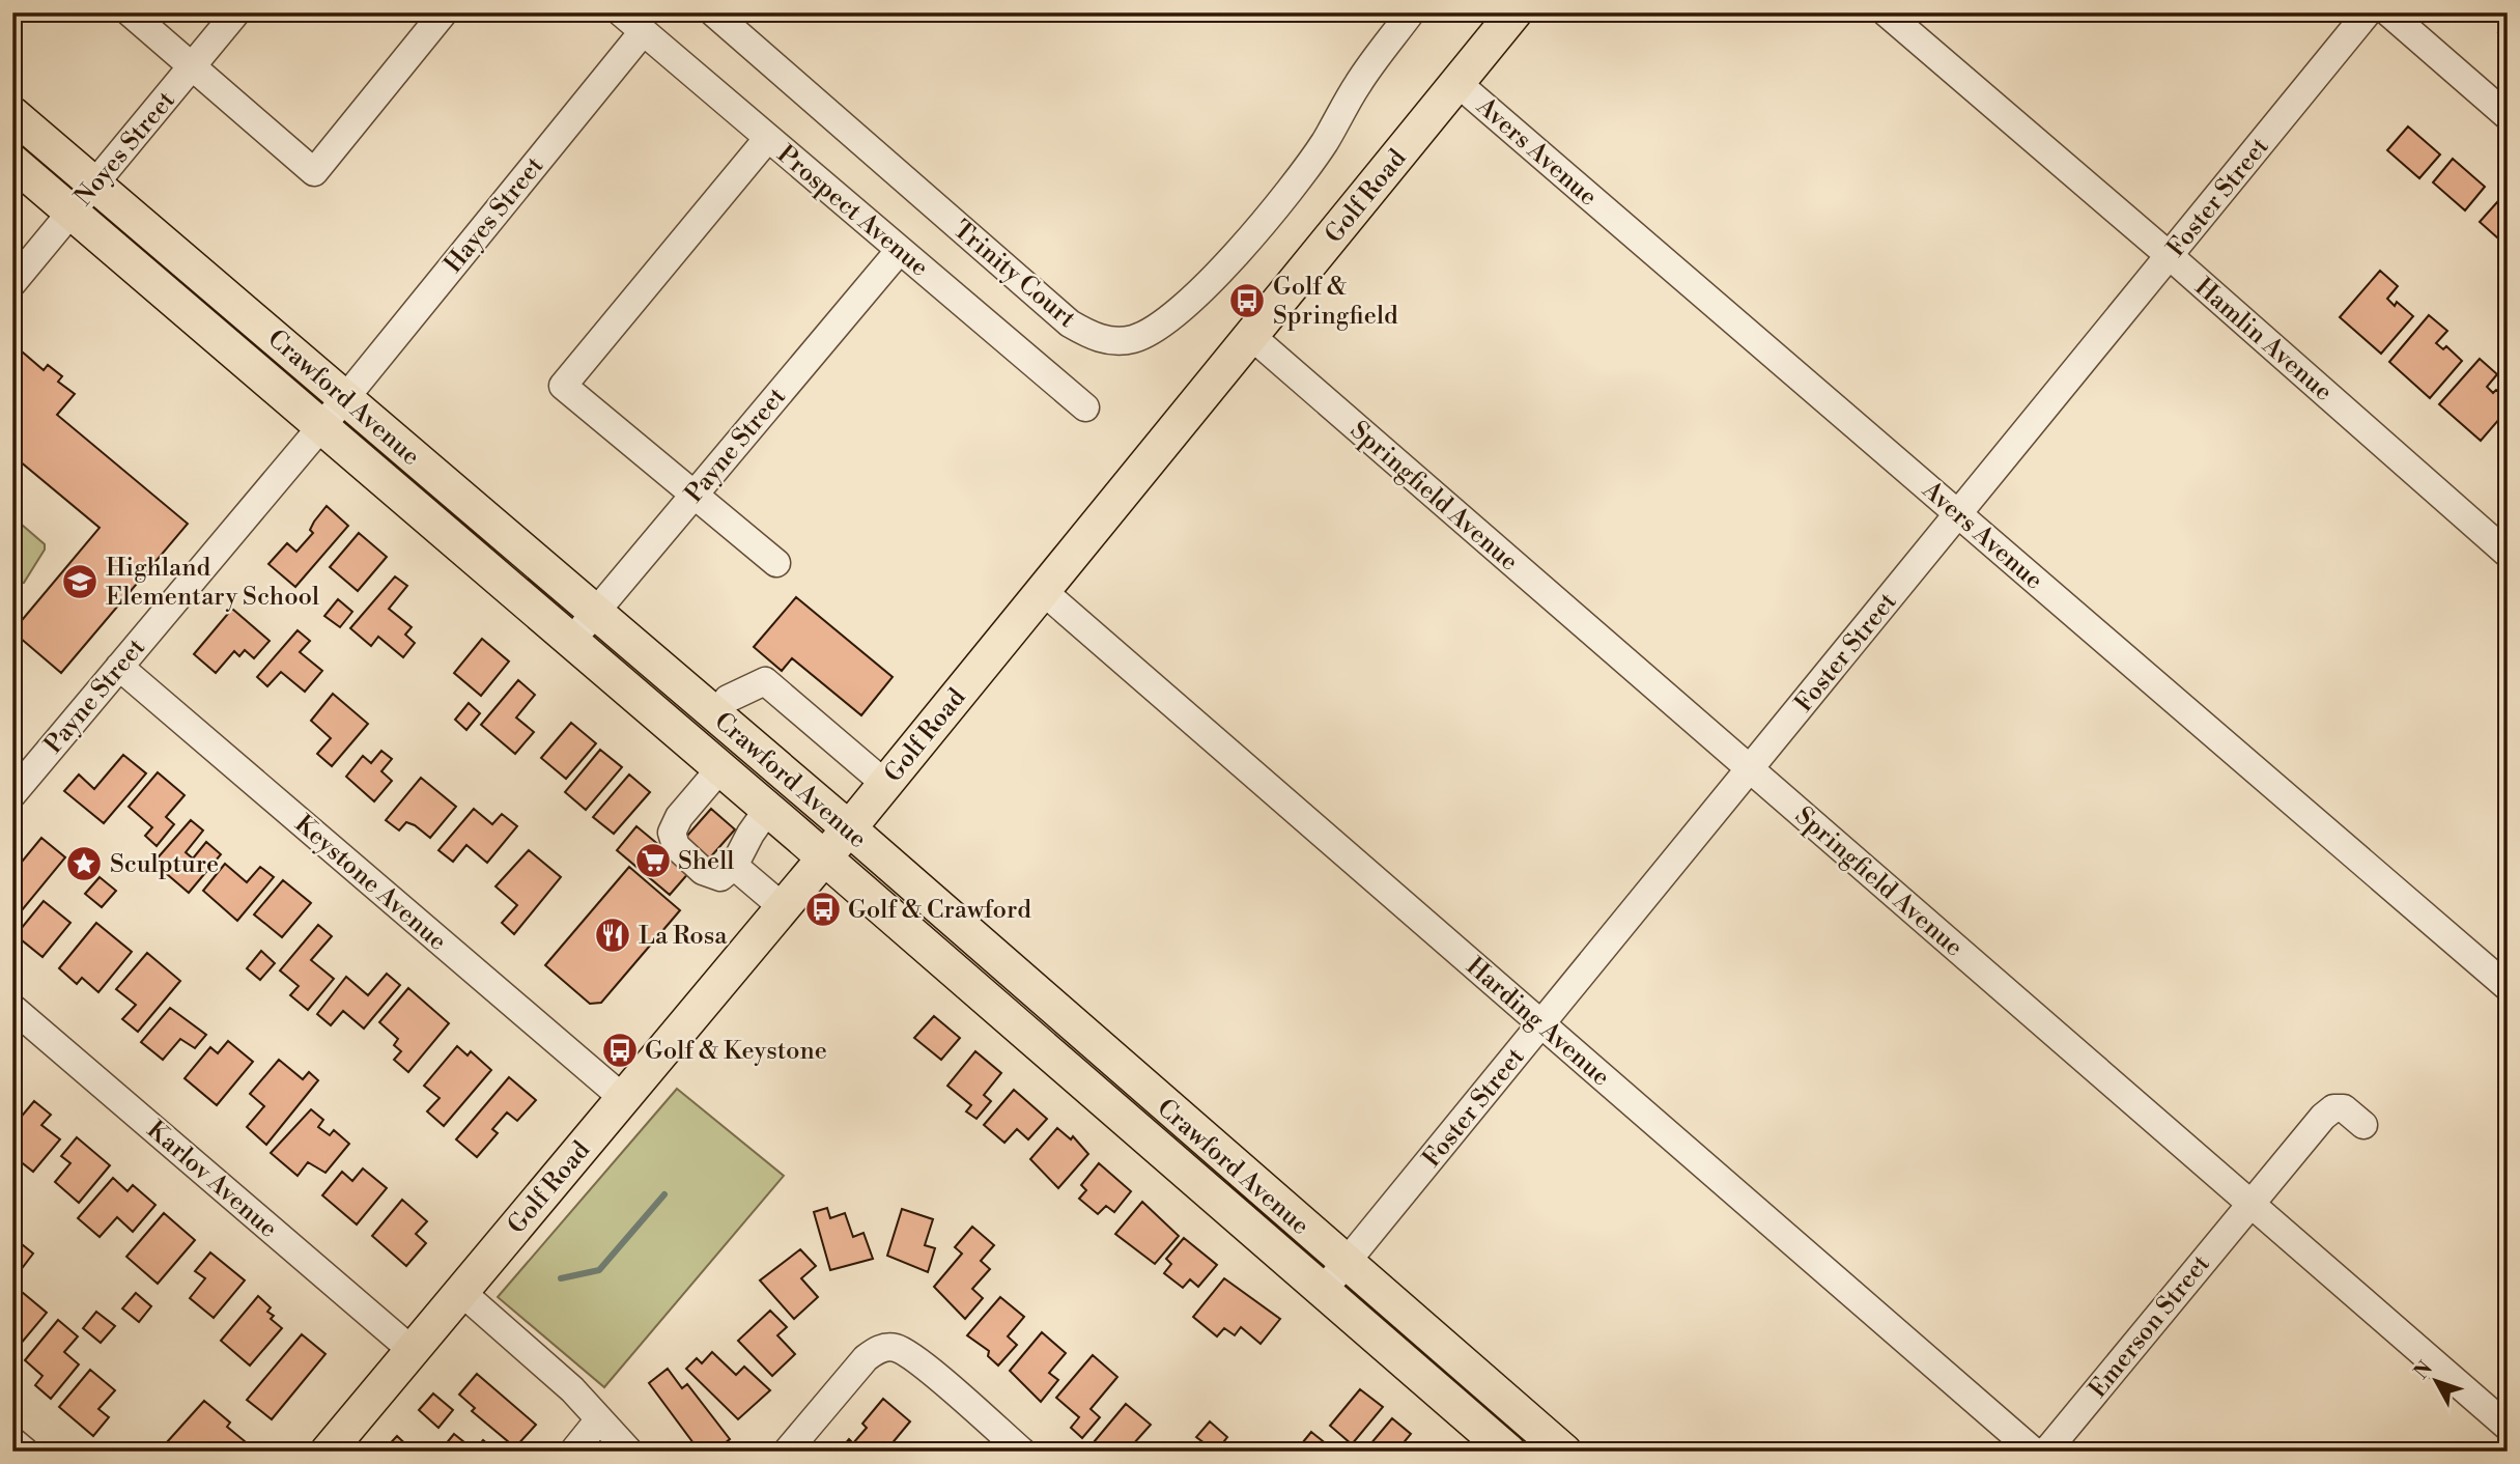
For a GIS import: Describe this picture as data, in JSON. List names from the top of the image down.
{
  "streets": {
    "main road": ["Golf Road", "Crawford Avenue"],
    "street": [
      "Noyes Street",
      "Avers Avenue",
      "Foster Street",
      "Prospect Avenue",
      "Hayes Street",
      "Trinity Court",
      "Hamlin Avenue",
      "Payne Street",
      "Springfield Avenue",
      "Keystone Avenue",
      "Harding Avenue",
      "Karlov Avenue",
      "Emerson Street"
    ]
  },
  "crossings": [
    ["Noyes Street", "Crawford Avenue"],
    ["Avers Avenue", "Golf Road"],
    ["Avers Avenue", "Foster Street"],
    ["Golf Road", "Crawford Avenue"],
    ["Golf Road", "Springfield Avenue"],
    ["Golf Road", "Keystone Avenue"],
    ["Golf Road", "Harding Avenue"],
    ["Golf Road", "Karlov Avenue"],
    ["Foster Street", "Hamlin Avenue"],
    ["Foster Street", "Crawford Avenue"],
    ["Foster Street", "Springfield Avenue"],
    ["Foster Street", "Harding Avenue"],
    ["Prospect Avenue", "Hayes Street"],
    ["Prospect Avenue", "Payne Street"],
    ["Hayes Street", "Crawford Avenue"],
    ["Hayes Street", "Payne Street"],
    ["Crawford Avenue", "Payne Street"],
    ["Payne Street", "Keystone Avenue"],
    ["Springfield Avenue", "Emerson Street"]
  ],
  "places": {
    "bus stop": ["Golf & Springfield", "Golf & Crawford", "Golf & Keystone"],
    "school or university": ["Highland Elementary School"],
    "supermarket": ["Shell"],
    "place": ["Sculpture"],
    "restaurant": ["La Rosa"]
  },
  "north": "top left"
}
